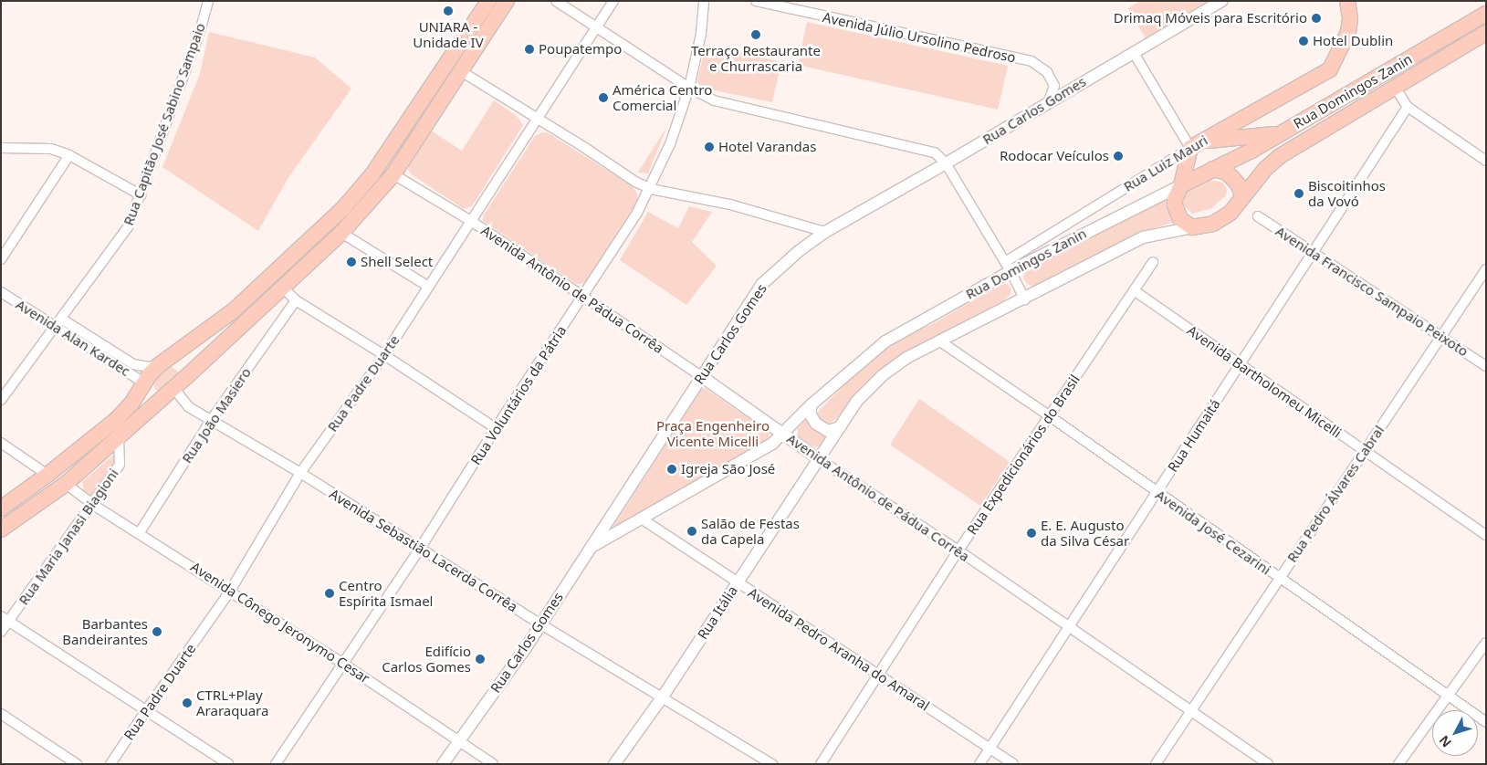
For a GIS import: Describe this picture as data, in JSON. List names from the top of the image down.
{
  "streets": {
    "main road": ["Rua Domingos Zanin", "Rua Luiz Mauri"],
    "street": [
      "Avenida Júlio Ursolino Pedroso",
      "Rua Carlos Gomes",
      "Rua Capitão José Sabino Sampaio",
      "Avenida Antônio de Pádua Corrêa",
      "Avenida Francisco Sampaio Peixoto",
      "Avenida Alan Kardec",
      "Avenida Bartholomeu Micelli",
      "Rua Padre Duarte",
      "Rua Voluntários da Pátria",
      "Rua João Masiero",
      "Rua Humaitá",
      "Rua Expedicionários do Brasil",
      "Rua Pedro Álvares Cabral",
      "Avenida José Cezarini",
      "Rua Maria Janasi Biagioni",
      "Avenida Sebastião Lacerda Corrêa",
      "Rua Itália",
      "Avenida Cônego Jeronymo Cesar",
      "Avenida Pedro Aranha do Amaral"
    ]
  },
  "crossings": [
    ["Avenida Júlio Ursolino Pedroso", "Rua Carlos Gomes"],
    ["Rua Domingos Zanin", "Rua Carlos Gomes"],
    ["Rua Domingos Zanin", "Rua Luiz Mauri"],
    ["Rua Domingos Zanin", "Avenida Antônio de Pádua Corrêa"],
    ["Rua Domingos Zanin", "Avenida José Cezarini"],
    ["Rua Domingos Zanin", "Rua Itália"],
    ["Rua Domingos Zanin", "Avenida Pedro Aranha do Amaral"],
    ["Rua Carlos Gomes", "Avenida Antônio de Pádua Corrêa"],
    ["Rua Carlos Gomes", "Avenida Sebastião Lacerda Corrêa"],
    ["Rua Carlos Gomes", "Avenida Cônego Jeronymo Cesar"],
    ["Rua Capitão José Sabino Sampaio", "Avenida Alan Kardec"],
    ["Avenida Antônio de Pádua Corrêa", "Rua Padre Duarte"],
    ["Avenida Antônio de Pádua Corrêa", "Rua Voluntários da Pátria"],
    ["Avenida Antônio de Pádua Corrêa", "Rua Humaitá"],
    ["Avenida Antônio de Pádua Corrêa", "Rua Expedicionários do Brasil"],
    ["Avenida Antônio de Pádua Corrêa", "Rua Pedro Álvares Cabral"],
    ["Avenida Antônio de Pádua Corrêa", "Rua Itália"],
    ["Avenida Francisco Sampaio Peixoto", "Rua Humaitá"],
    ["Avenida Francisco Sampaio Peixoto", "Rua Pedro Álvares Cabral"],
    ["Avenida Bartholomeu Micelli", "Rua Humaitá"],
    ["Avenida Bartholomeu Micelli", "Rua Expedicionários do Brasil"],
    ["Avenida Bartholomeu Micelli", "Rua Pedro Álvares Cabral"],
    ["Rua Padre Duarte", "Avenida Sebastião Lacerda Corrêa"],
    ["Rua Padre Duarte", "Avenida Cônego Jeronymo Cesar"],
    ["Rua Voluntários da Pátria", "Avenida Sebastião Lacerda Corrêa"],
    ["Rua Voluntários da Pátria", "Avenida Cônego Jeronymo Cesar"],
    ["Rua João Masiero", "Avenida Sebastião Lacerda Corrêa"],
    ["Rua João Masiero", "Avenida Cônego Jeronymo Cesar"],
    ["Rua Humaitá", "Avenida José Cezarini"],
    ["Rua Humaitá", "Avenida Pedro Aranha do Amaral"],
    ["Rua Expedicionários do Brasil", "Avenida José Cezarini"],
    ["Rua Expedicionários do Brasil", "Avenida Pedro Aranha do Amaral"],
    ["Rua Pedro Álvares Cabral", "Avenida José Cezarini"],
    ["Rua Maria Janasi Biagioni", "Avenida Cônego Jeronymo Cesar"],
    ["Avenida Sebastião Lacerda Corrêa", "Rua Itália"],
    ["Rua Itália", "Avenida Pedro Aranha do Amaral"]
  ],
  "parks": ["Praça Engenheiro Vicente Micelli"],
  "places": [
    "UNIARA - Unidade IV",
    "Drimaq Móveis para Escritório",
    "Terraço Restaurante e Churrascaria",
    "Hotel Dublin",
    "Poupatempo",
    "América Centro Comercial",
    "Hotel Varandas",
    "Rodocar Veículos",
    "Biscoitinhos da Vovó",
    "Shell Select",
    "Igreja São José",
    "Salão de Festas da Capela",
    "E. E. Augusto da Silva César",
    "Centro Espírita Ismael",
    "Barbantes Bandeirantes",
    "Edifício Carlos Gomes",
    "CTRL+Play Araraquara"
  ],
  "north": "bottom left"
}
